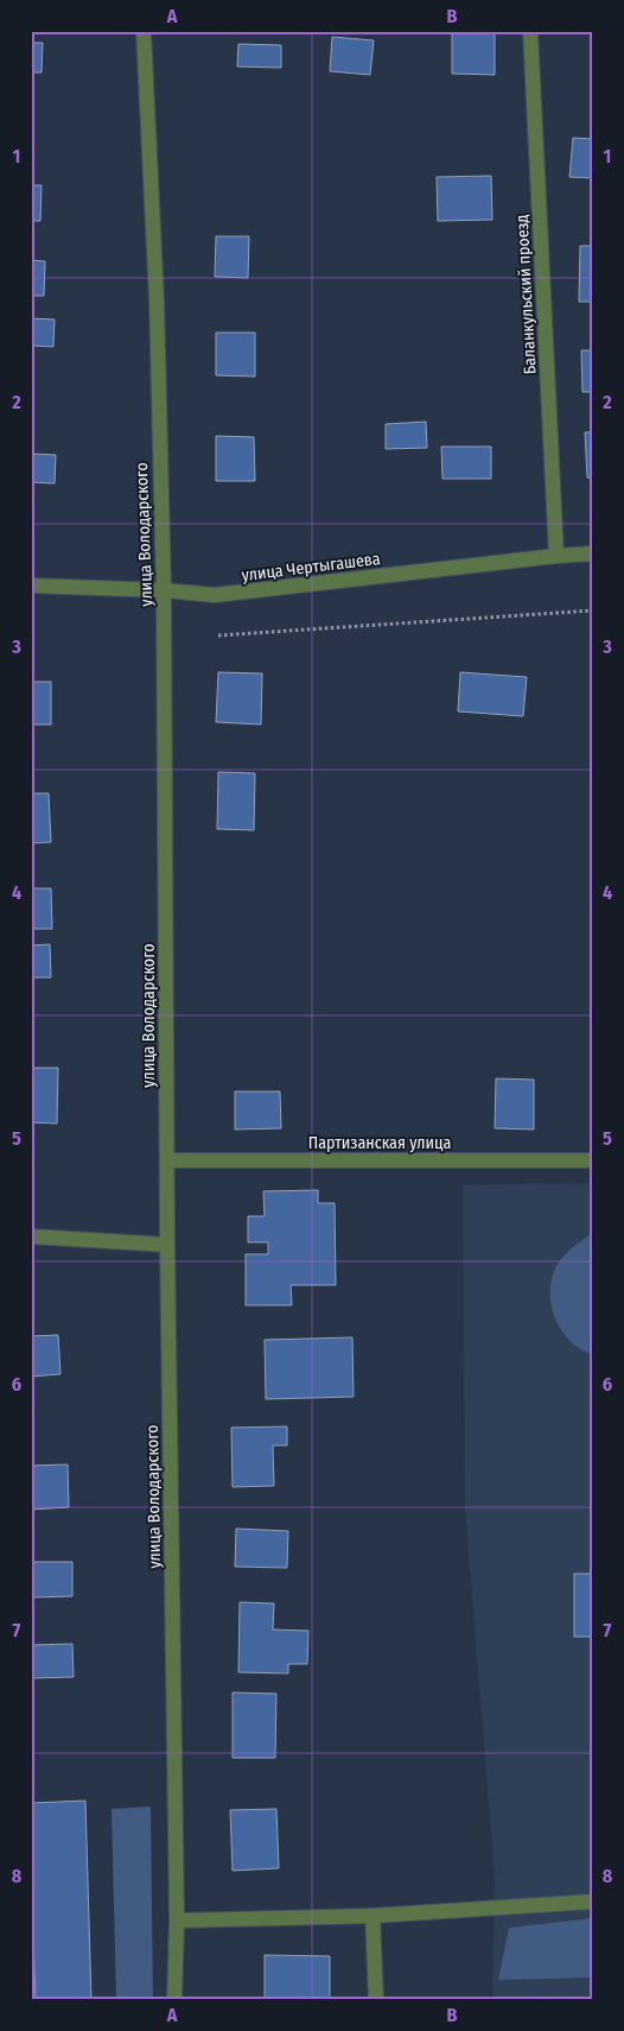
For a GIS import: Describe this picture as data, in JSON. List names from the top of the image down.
{
  "streets": {
    "street": [
      "Баланкульский проезд",
      "улица Володарского",
      "улица Чертыгашева",
      "Партизанская улица"
    ]
  },
  "crossings": [
    ["Баланкульский проезд", "улица Чертыгашева"],
    ["улица Володарского", "улица Чертыгашева"],
    ["улица Володарского", "Партизанская улица"]
  ],
  "grid": {
    "columns": ["A", "B"],
    "rows": [
      "1",
      "2",
      "3",
      "4",
      "5",
      "6",
      "7",
      "8"
    ]
  }
}
